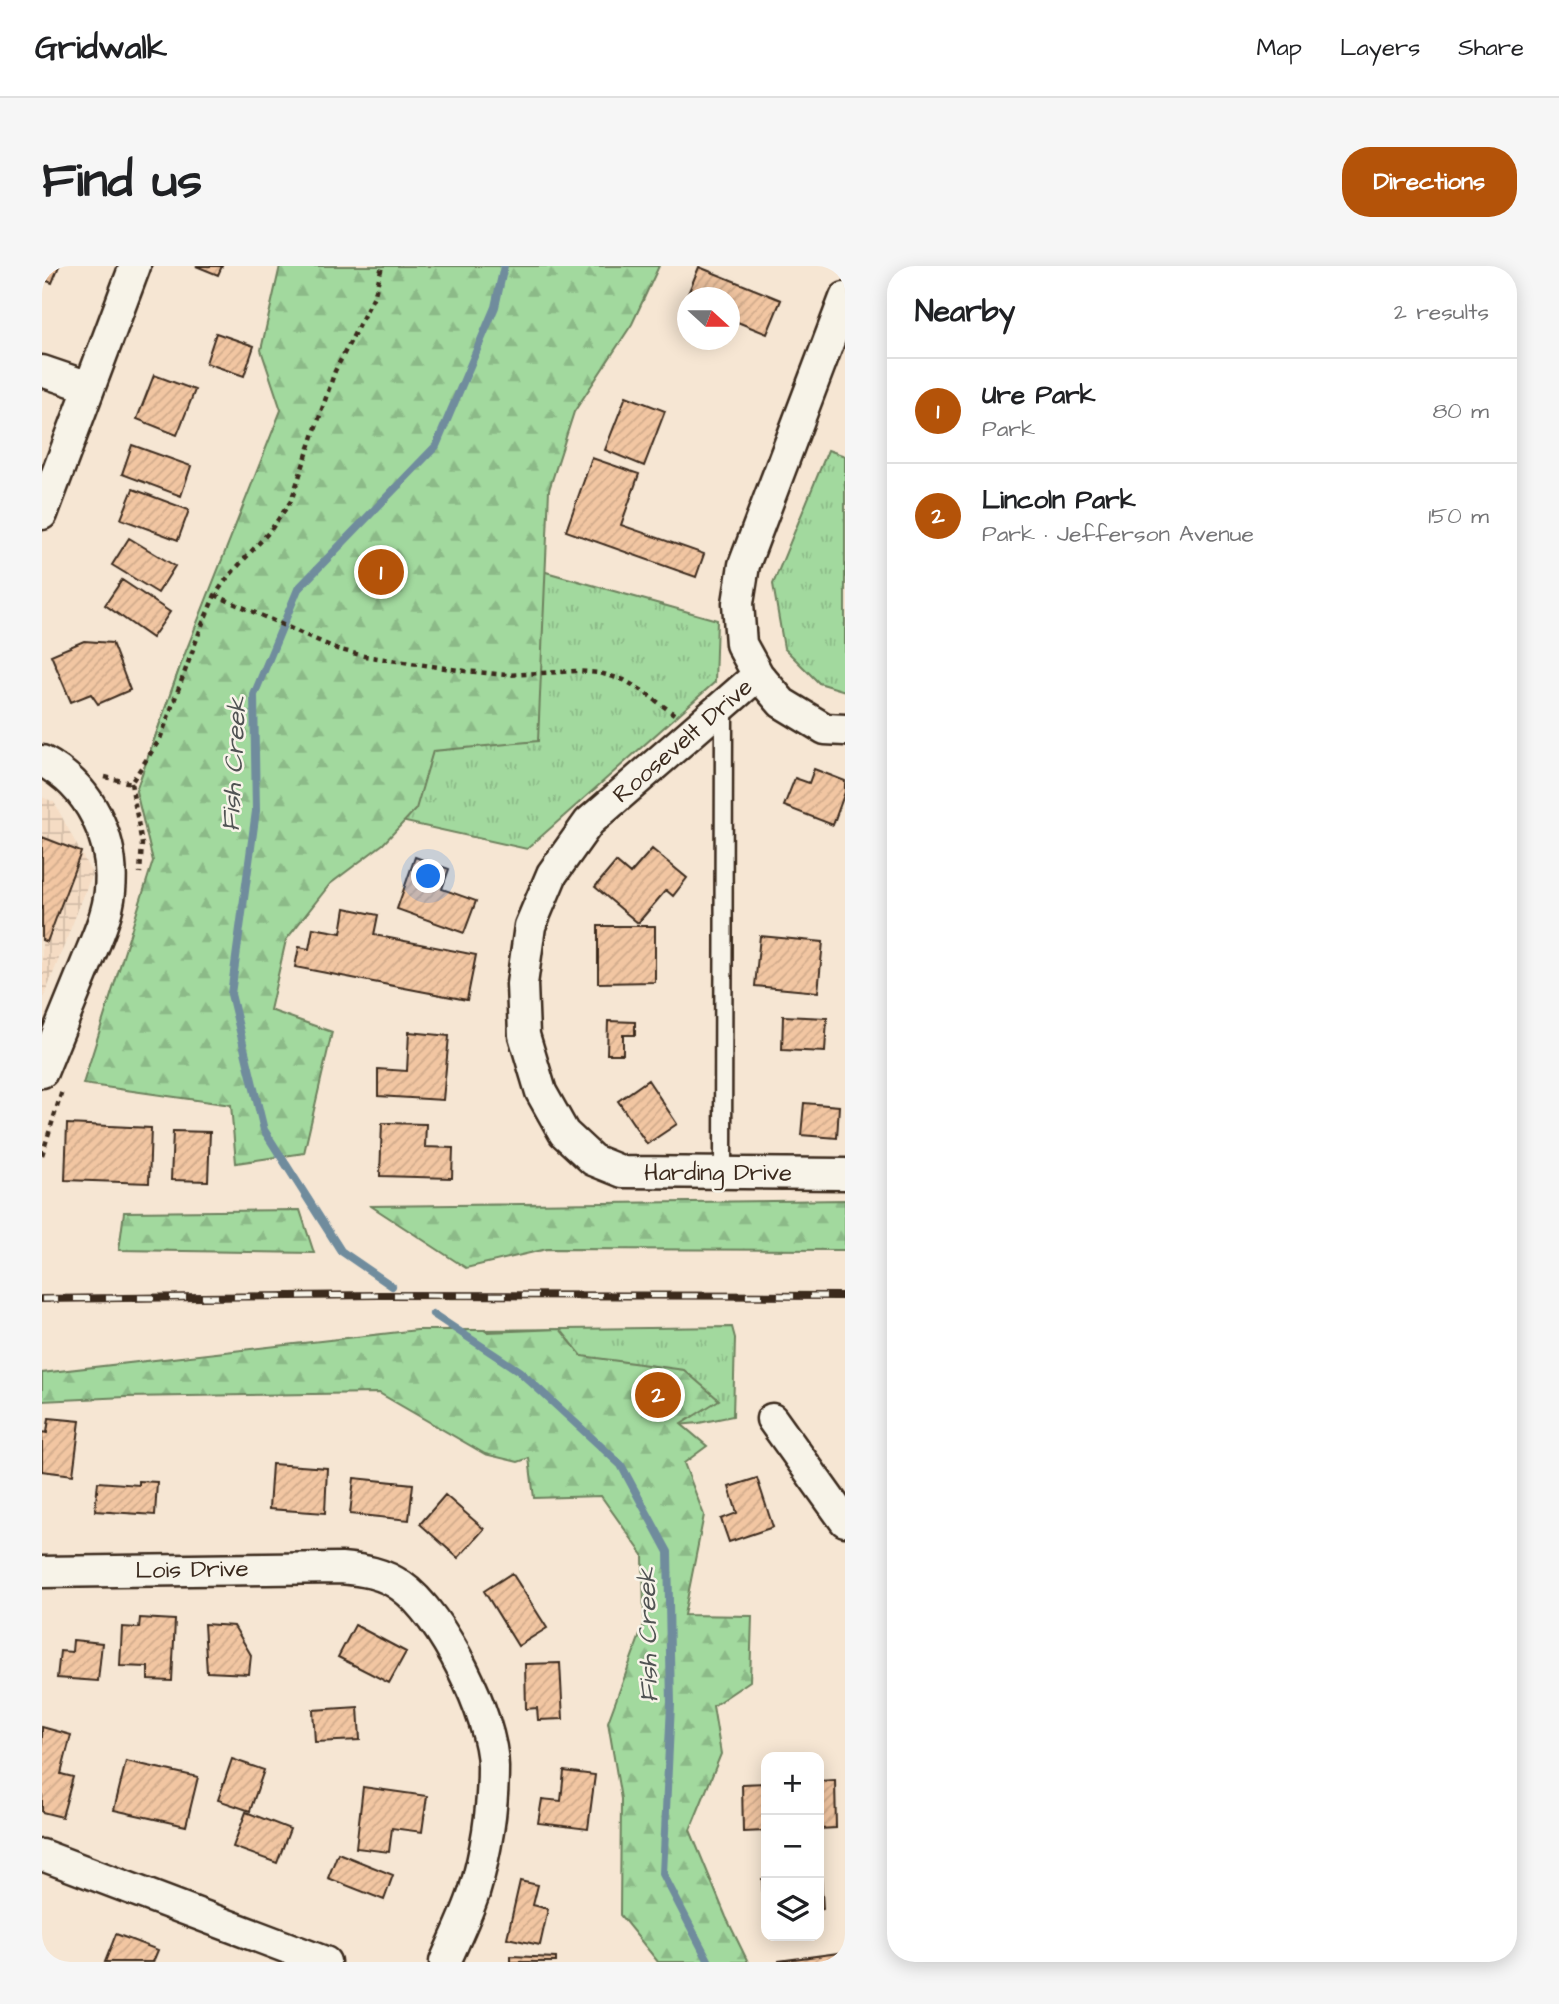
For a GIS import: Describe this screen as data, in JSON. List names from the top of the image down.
{
  "streets": {
    "street": ["Roosevelt Drive", "Harding Drive", "Lois Drive"]
  },
  "crossings": [
    ["Roosevelt Drive", "Harding Drive"]
  ],
  "water": ["Fish Creek"],
  "north": "right",
  "page": {
    "header": "Gridwalk",
    "nav": ["Map", "Layers", "Share"],
    "buttons": "Directions",
    "title": "Find us",
    "heading": ["Nearby", "2 results"],
    "list": [
      {
        "mark": "1",
        "name": "Ure Park",
        "note": "Park",
        "value": "80 m"
      },
      {
        "mark": "2",
        "name": "Lincoln Park",
        "note": "Park · Jefferson Avenue",
        "value": "150 m"
      }
    ],
    "pins": ["1", "2"],
    "map_buttons": ["+", "−"]
  }
}
